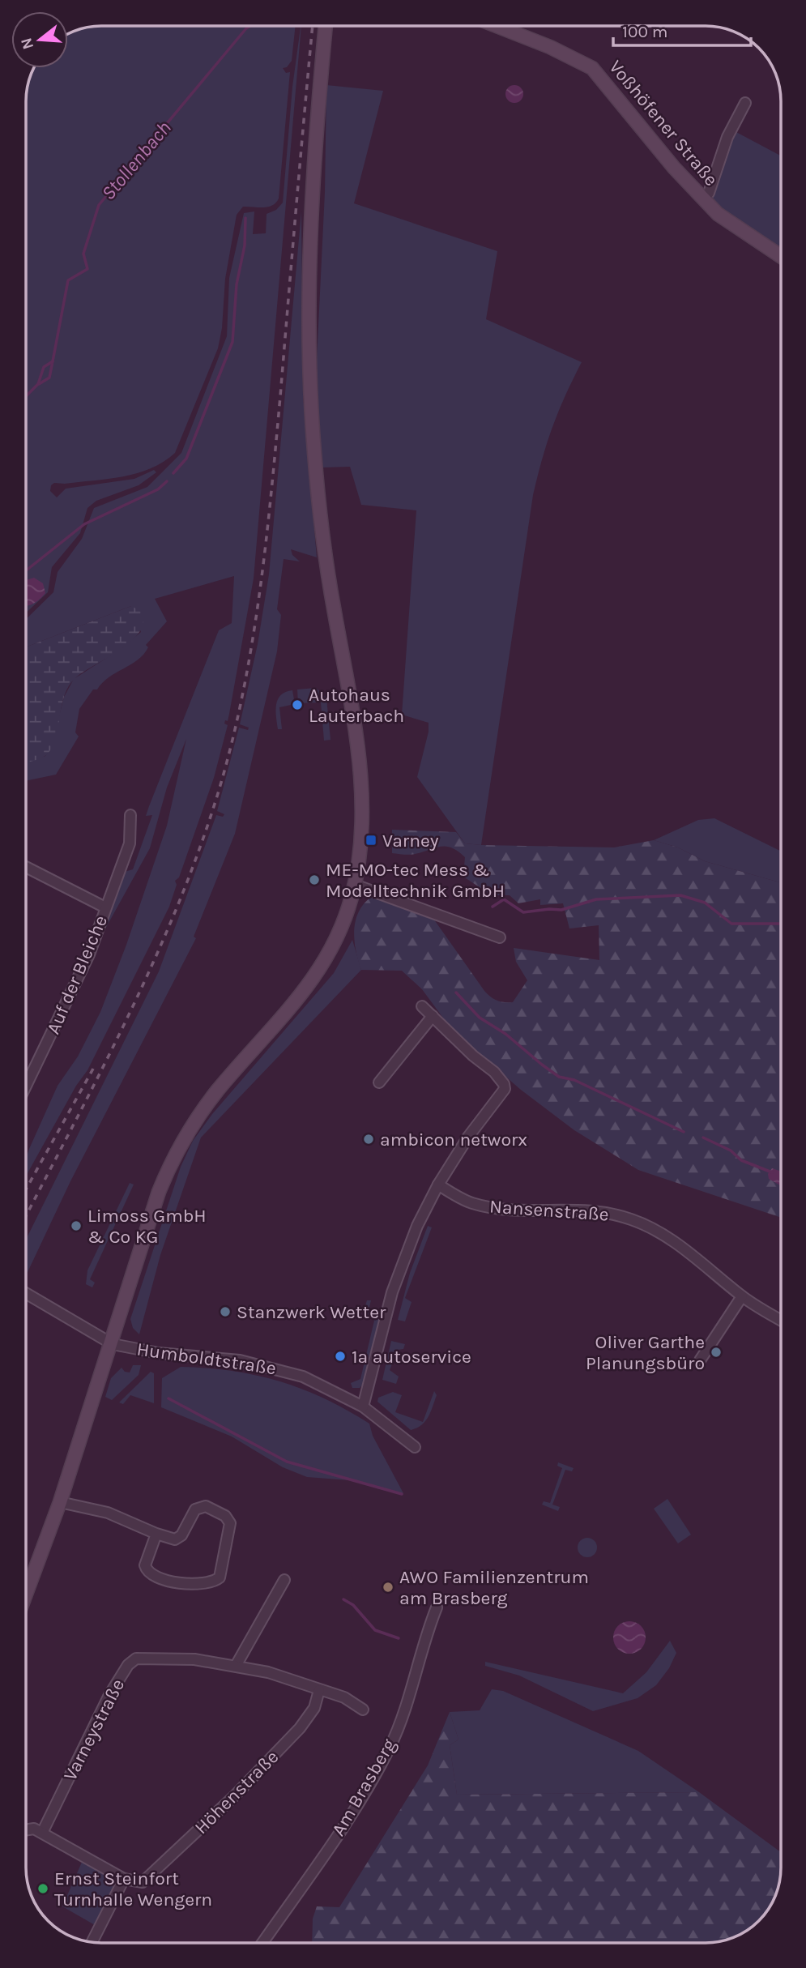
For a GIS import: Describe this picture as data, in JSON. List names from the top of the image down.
{
  "streets": {
    "main road": ["Voßhöfener Straße"],
    "street": [
      "Auf der Bleiche",
      "Nansenstraße",
      "Humboldtstraße",
      "Varneystraße",
      "Am Brasberg",
      "Höhenstraße"
    ]
  },
  "crossings": [
    ["Varneystraße", "Höhenstraße"]
  ],
  "water": ["Stollenbach"],
  "places": {
    "other": [
      "Autohaus Lauterbach",
      "ME-MO-tec Mess & Modelltechnik GmbH",
      "ambicon networx",
      "Limoss GmbH & Co KG",
      "Stanzwerk Wetter",
      "Oliver Garthe Planungsbüro",
      "1a autoservice",
      "AWO Familienzentrum am Brasberg",
      "Ernst Steinfort Turnhalle Wengern"
    ],
    "transit": ["Varney"]
  },
  "scale_bar": "100 m",
  "north": "left"
}
